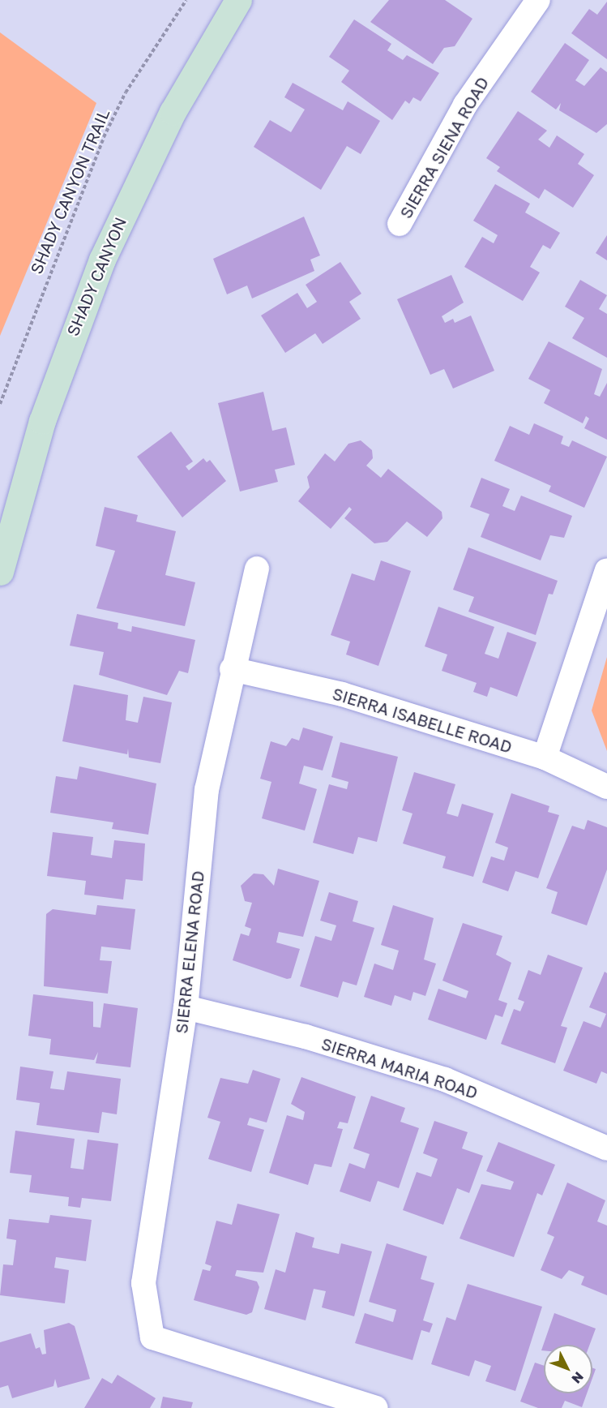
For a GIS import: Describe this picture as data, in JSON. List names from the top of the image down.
{
  "streets": {
    "main road": ["SHADY CANYON"],
    "street": [
      "SIERRA SIENA ROAD",
      "SIERRA ISABELLE ROAD",
      "SIERRA ELENA ROAD",
      "SIERRA MARIA ROAD"
    ],
    "path": ["SHADY CANYON TRAIL"]
  },
  "crossings": [
    ["SIERRA ISABELLE ROAD", "SIERRA ELENA ROAD"],
    ["SIERRA ELENA ROAD", "SIERRA MARIA ROAD"]
  ],
  "north": "bottom right"
}
